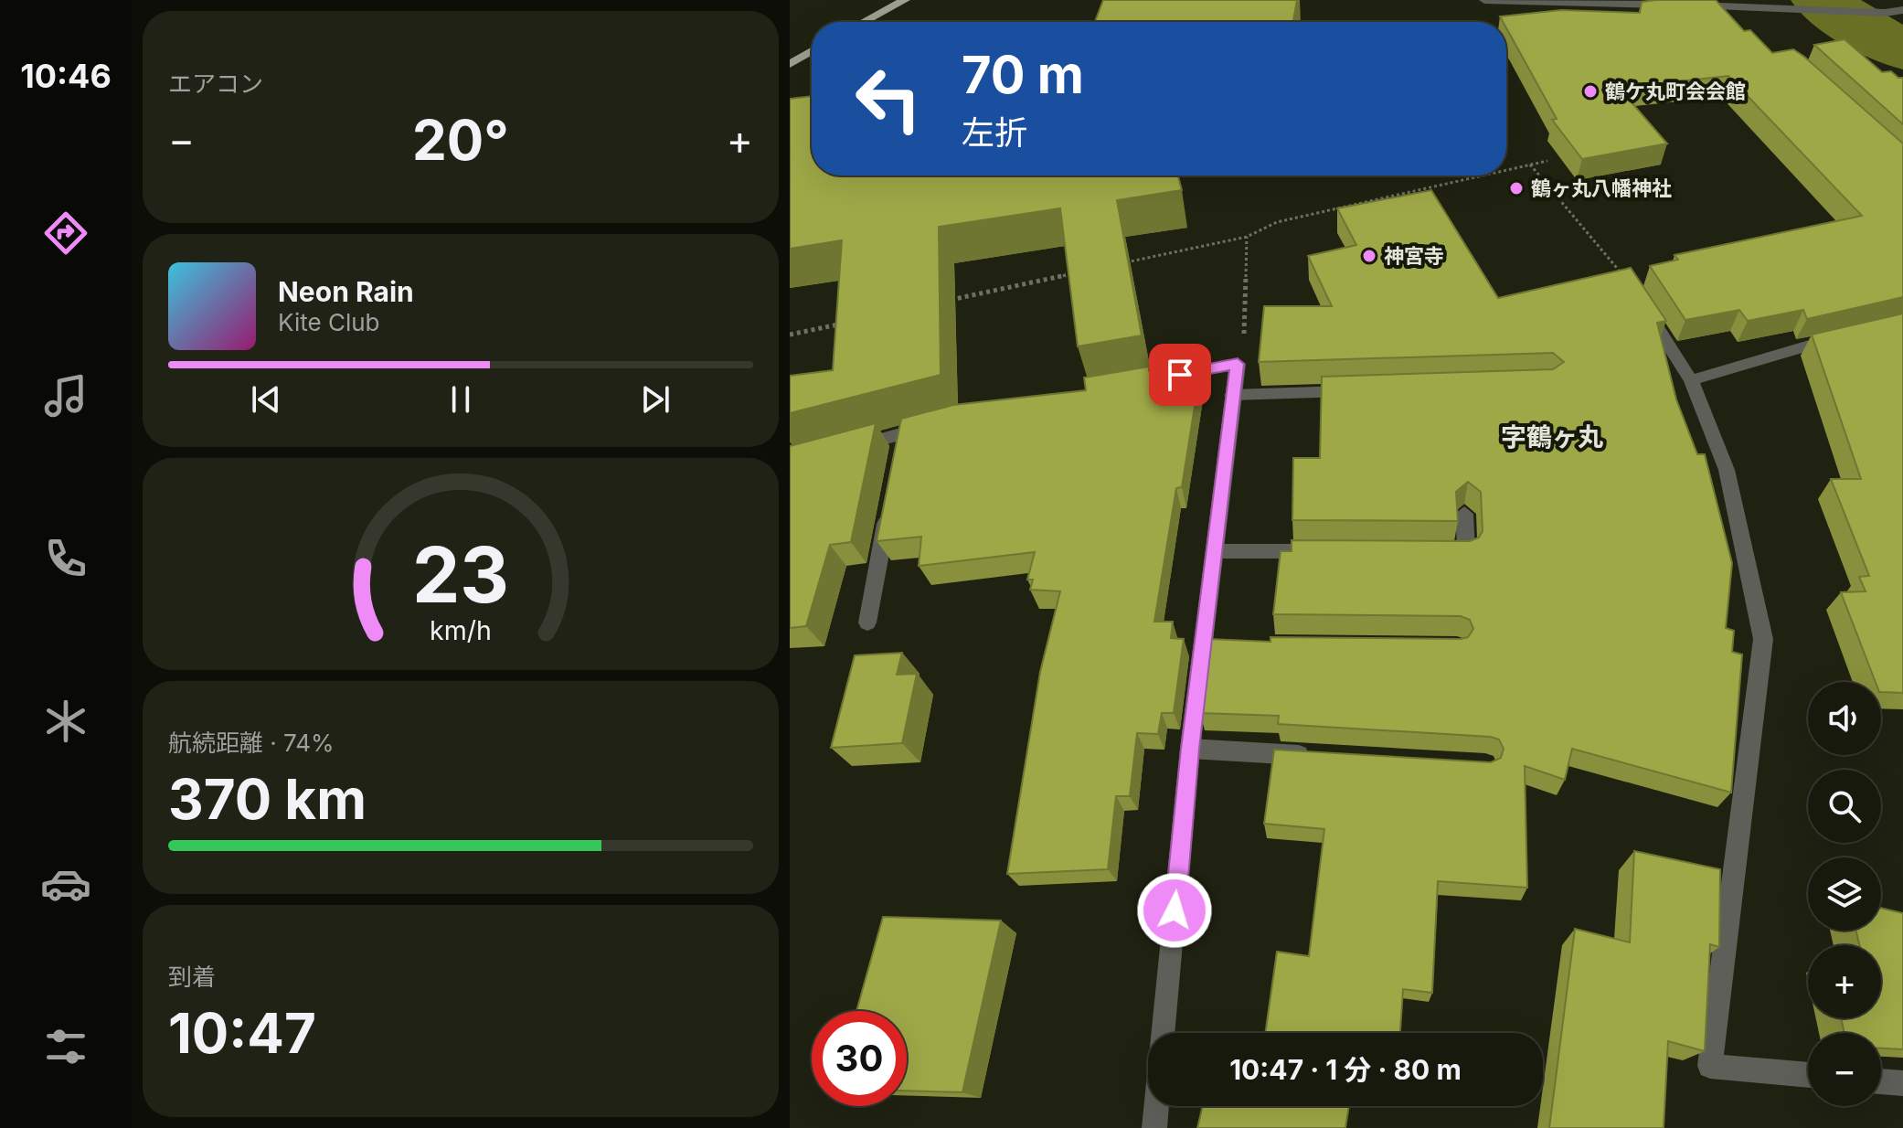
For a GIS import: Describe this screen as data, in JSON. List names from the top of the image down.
{
  "districts": ["字鶴ヶ丸"],
  "places": ["鶴ケ丸町会会館", "鶴ヶ丸八幡神社", "神宮寺"],
  "page": {
    "tabs": "10:46",
    "tile": [
      "エアコン",
      ["航続距離 · 74%", "370 km"],
      ["到着", "10:47"]
    ],
    "turn": ["70 m", "左折"],
    "heat": ["−", "20°", "+"],
    "song": ["Neon Rain", "Kite Club"],
    "map_buttons": ["+", "−"],
    "limit": "30",
    "trip": "10:47 · 1 分 · 80 m",
    "gauge": ["23", "km/h"]
  }
}
